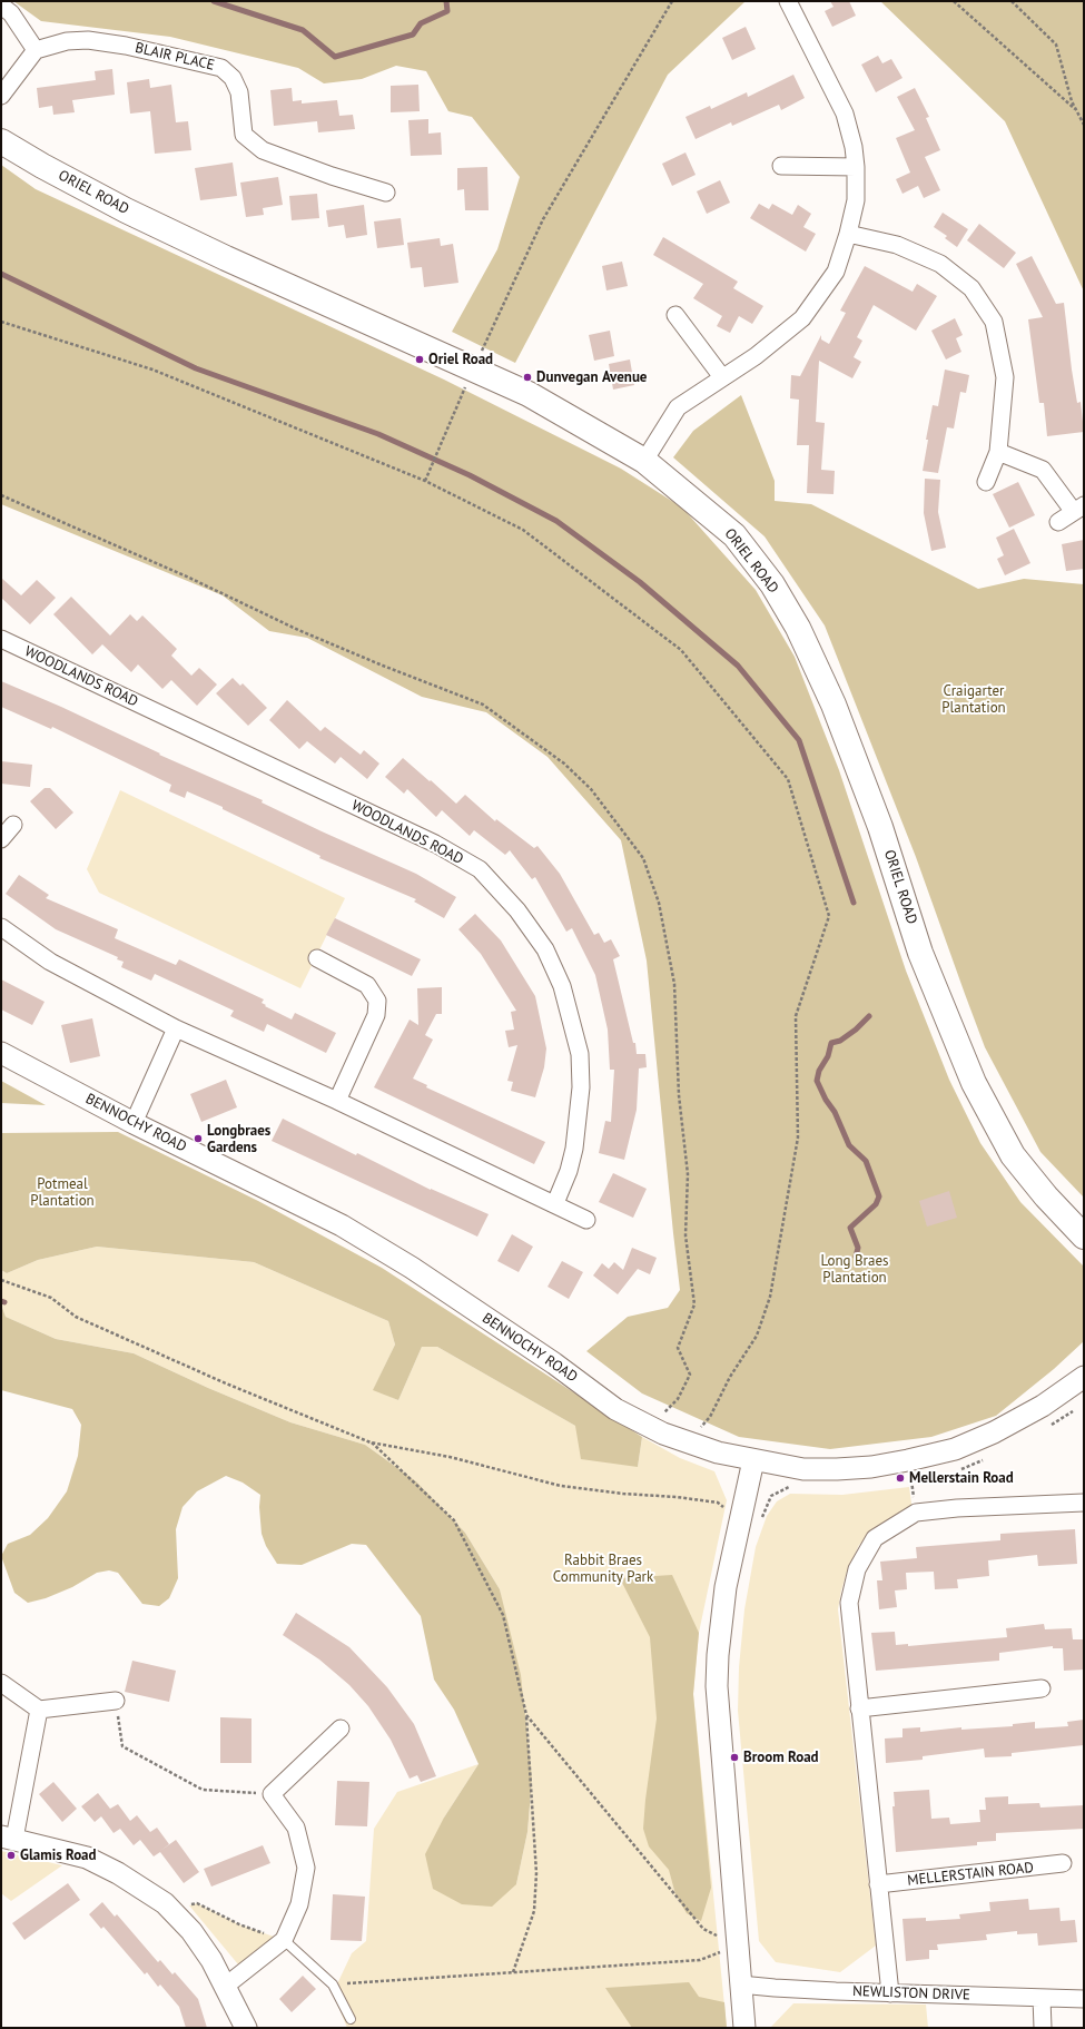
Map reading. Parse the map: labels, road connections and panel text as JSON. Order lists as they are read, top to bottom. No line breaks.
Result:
{"streets":{"main road":["ORIEL ROAD"],"street":["BLAIR PLACE","WOODLANDS ROAD","BENNOCHY ROAD","MELLERSTAIN ROAD","NEWLISTON DRIVE"]},"parks":["Craigarter Plantation","Potmeal Plantation","Long Braes Plantation","Rabbit Braes Community Park"],"places":["Oriel Road","Dunvegan Avenue","Longbraes Gardens","Mellerstain Road","Broom Road","Glamis Road"]}
